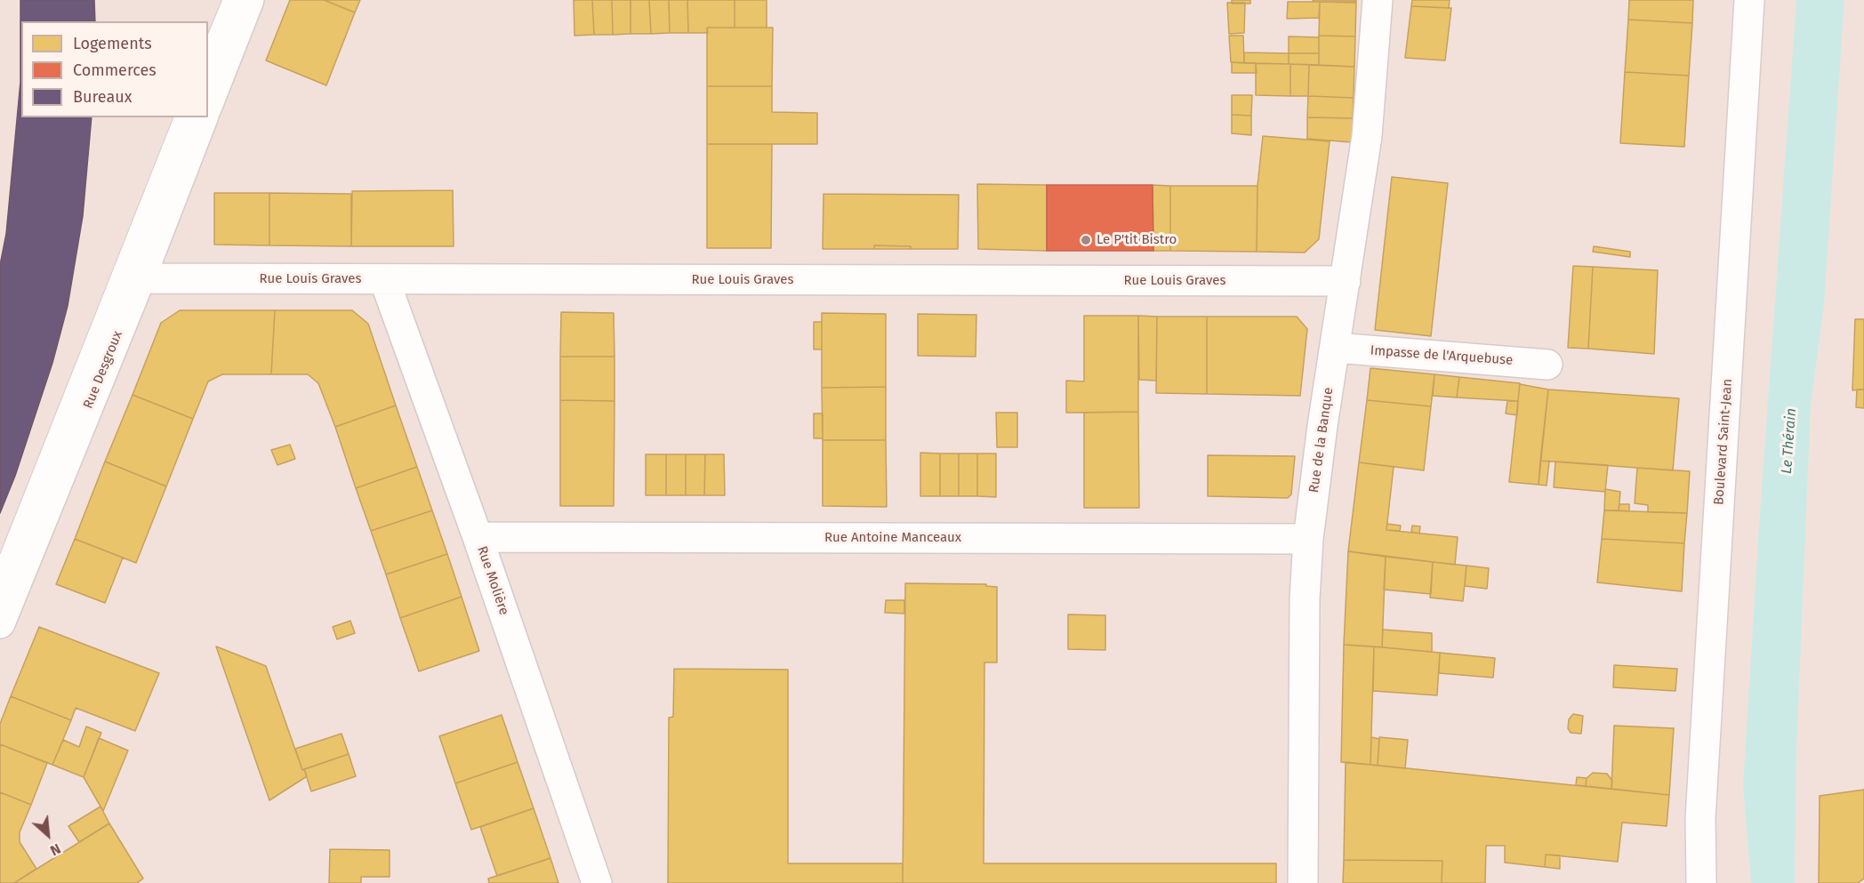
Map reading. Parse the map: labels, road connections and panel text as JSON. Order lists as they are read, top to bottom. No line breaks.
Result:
{"streets":{"street":["Rue Louis Graves","Impasse de l'Arquebuse","Rue Desgroux","Rue de la Banque","Boulevard Saint-Jean","Rue Antoine Manceaux","Rue Molière"]},"crossings":[["Rue Louis Graves","Rue Desgroux"],["Rue Louis Graves","Rue de la Banque"],["Rue Louis Graves","Rue Molière"],["Impasse de l'Arquebuse","Rue de la Banque"],["Rue de la Banque","Rue Antoine Manceaux"],["Rue Antoine Manceaux","Rue Molière"]],"water":["Le Thérain"],"places":["Le P'tit Bistro"],"legend":["Logements","Commerces","Bureaux"],"north":"bottom right"}
